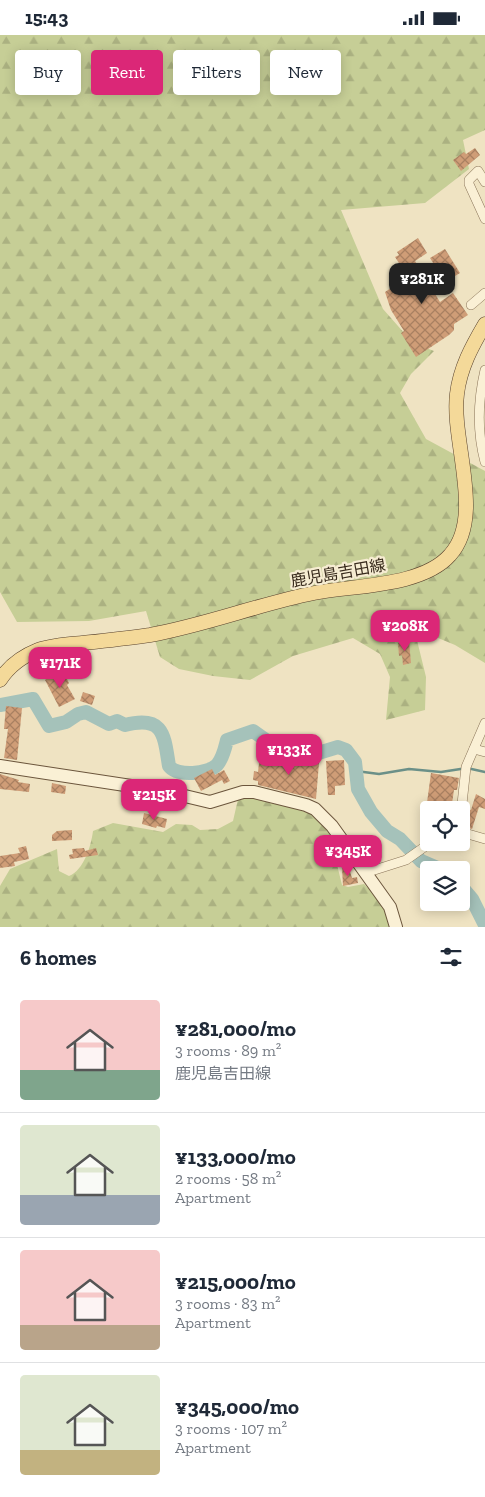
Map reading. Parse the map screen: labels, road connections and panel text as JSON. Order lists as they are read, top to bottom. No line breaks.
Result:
{"streets":{"main road":["鹿児島吉田線"]},"page":{"status":"15:43","chip":["Buy","Rent","Filters","New"],"price":["¥281K","¥208K","¥171K","¥133K","¥215K","¥345K"],"heading":"6 homes","list":[{"name":"¥281,000/mo","note":"3 rooms · 89 m² · 鹿児島吉田線"},{"name":"¥133,000/mo","note":"2 rooms · 58 m² · Apartment"},{"name":"¥215,000/mo","note":"3 rooms · 83 m² · Apartment"},{"name":"¥345,000/mo","note":"3 rooms · 107 m² · Apartment"}]}}
